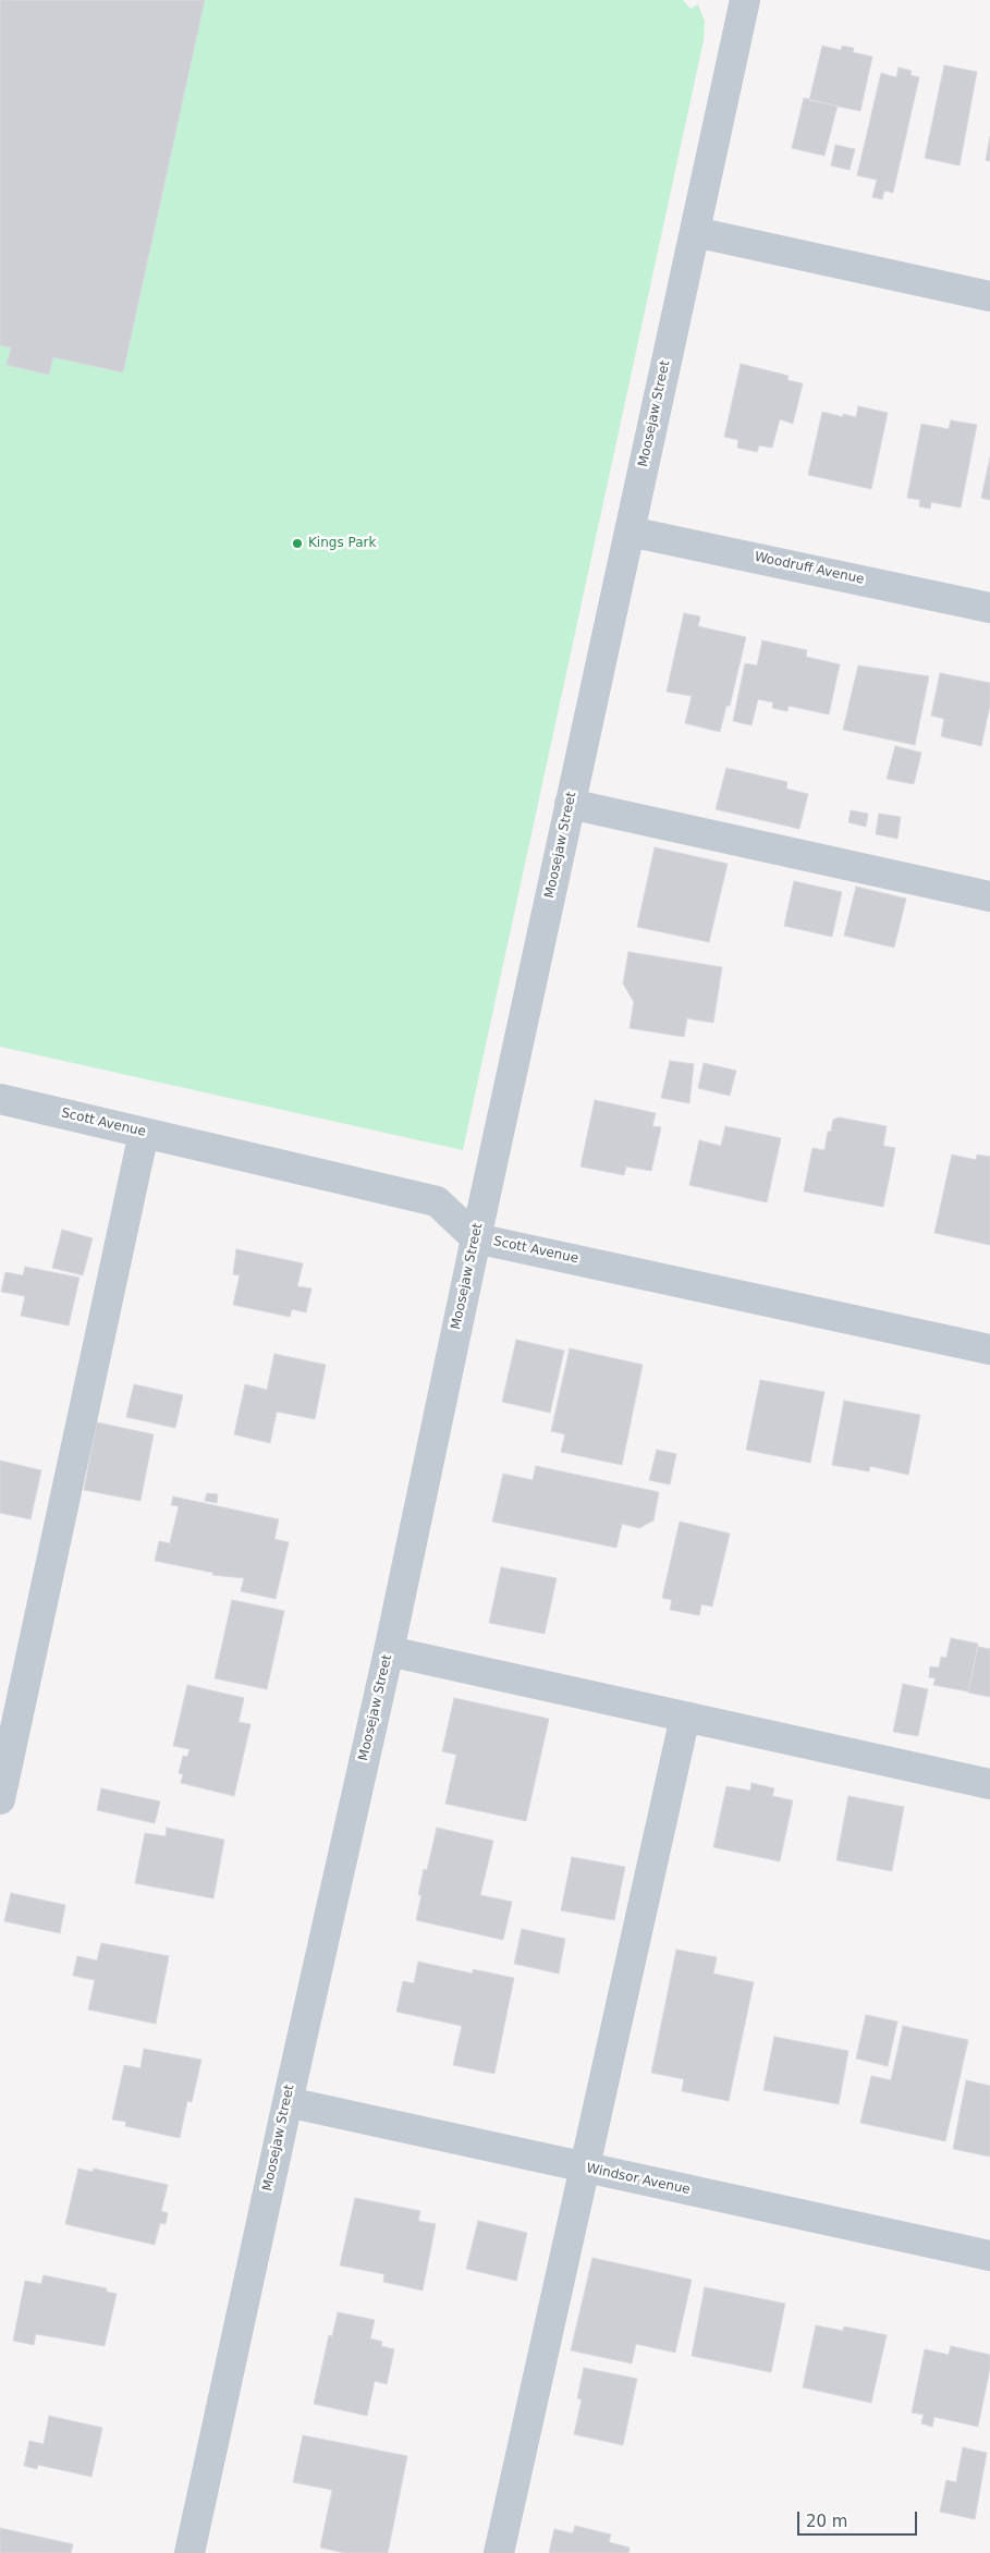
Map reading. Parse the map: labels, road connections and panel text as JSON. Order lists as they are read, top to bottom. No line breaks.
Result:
{"streets":{"street":["Moosejaw Street","Woodruff Avenue","Scott Avenue","Windsor Avenue"]},"crossings":[["Moosejaw Street","Woodruff Avenue"],["Moosejaw Street","Scott Avenue"],["Moosejaw Street","Windsor Avenue"]],"places":["Kings Park"],"scale_bar":"20 m"}
